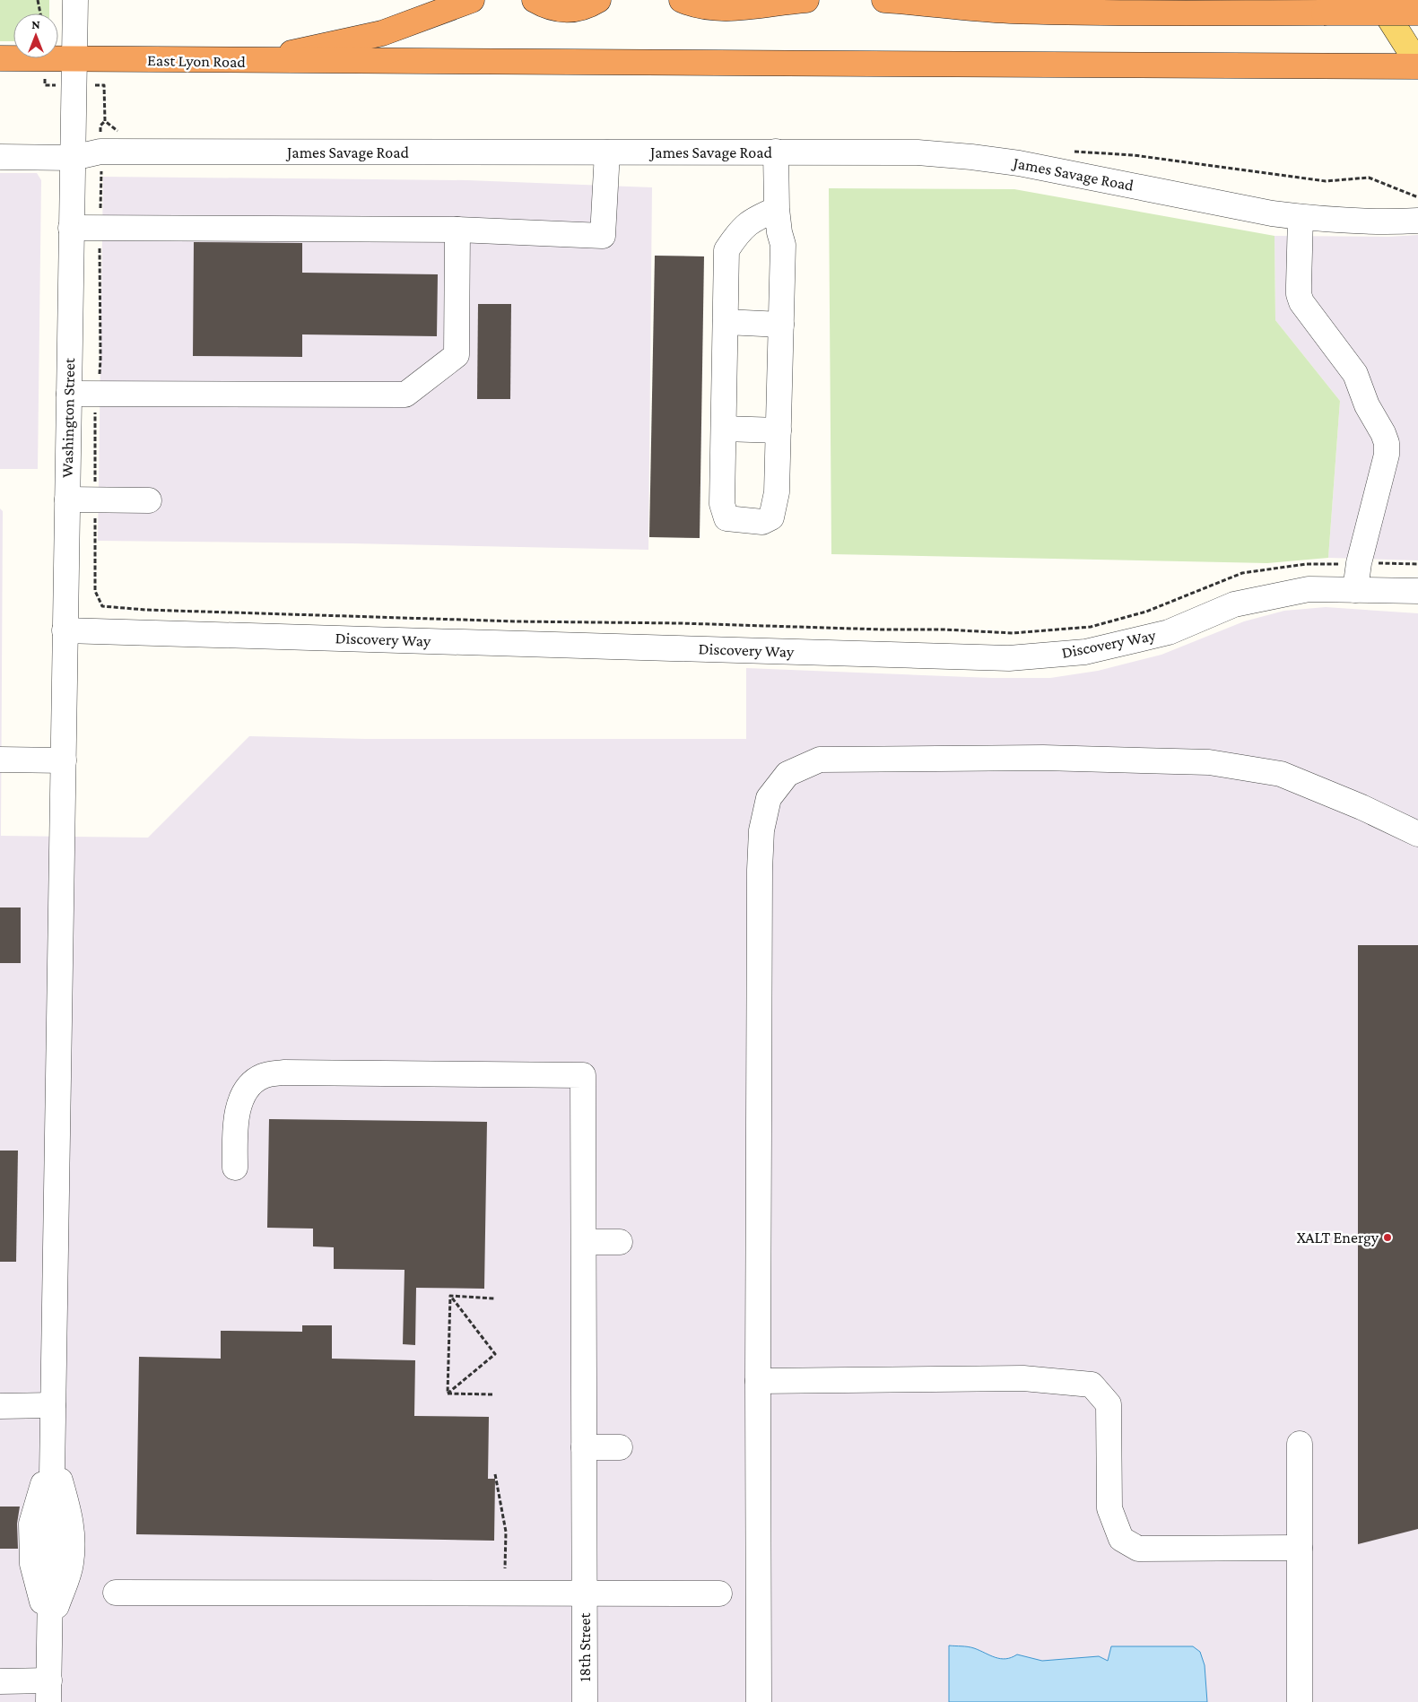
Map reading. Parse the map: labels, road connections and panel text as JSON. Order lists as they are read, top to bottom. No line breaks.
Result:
{"streets":{"highway":["East Lyon Road"],"street":["James Savage Road","Washington Street","Discovery Way","18th Street"]},"crossings":[["East Lyon Road","Washington Street"],["James Savage Road","Washington Street"],["Washington Street","Discovery Way"]],"places":["XALT Energy"],"north":"top"}
